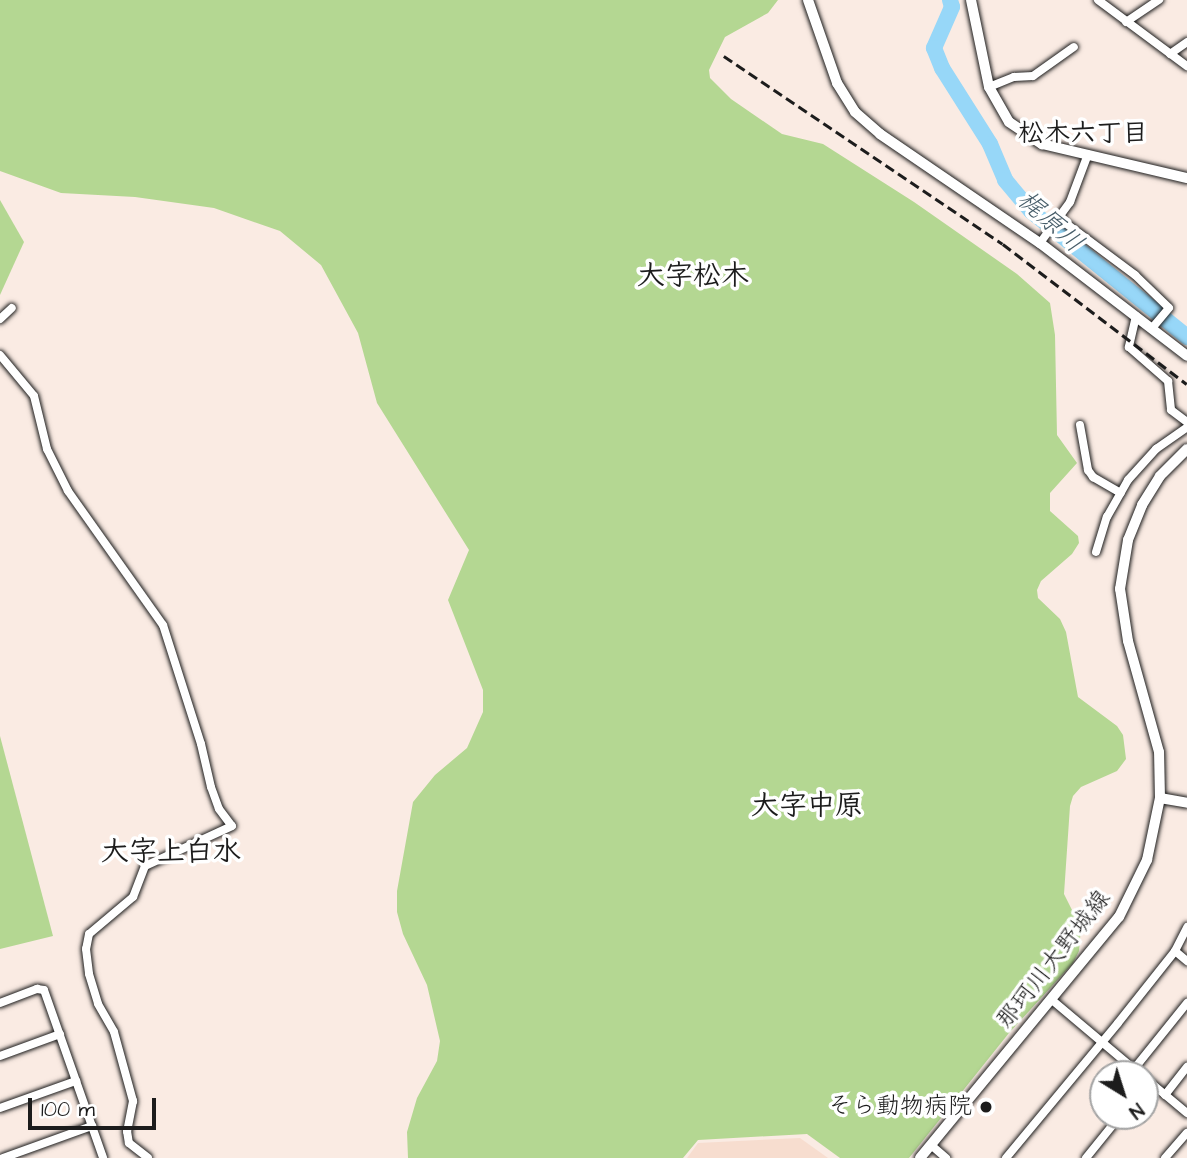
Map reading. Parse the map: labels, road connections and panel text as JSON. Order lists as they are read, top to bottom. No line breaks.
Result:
{"streets":{"main road":["那珂川大野城線"]},"districts":["松木六丁目","大字松木","大字中原","大字上白水"],"water":["梶原川"],"places":["そら動物病院"],"scale_bar":"100 m","north":"bottom right"}
